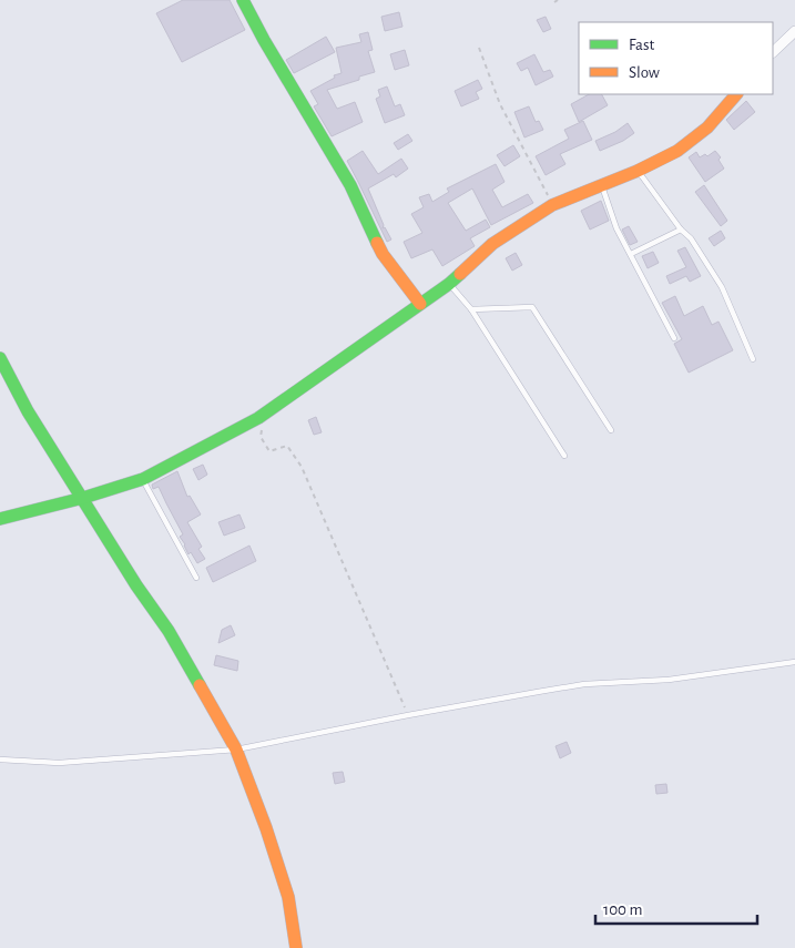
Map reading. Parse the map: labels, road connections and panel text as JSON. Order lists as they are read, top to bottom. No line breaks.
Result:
{"legend":["Fast","Slow"],"scale_bar":"100 m"}
